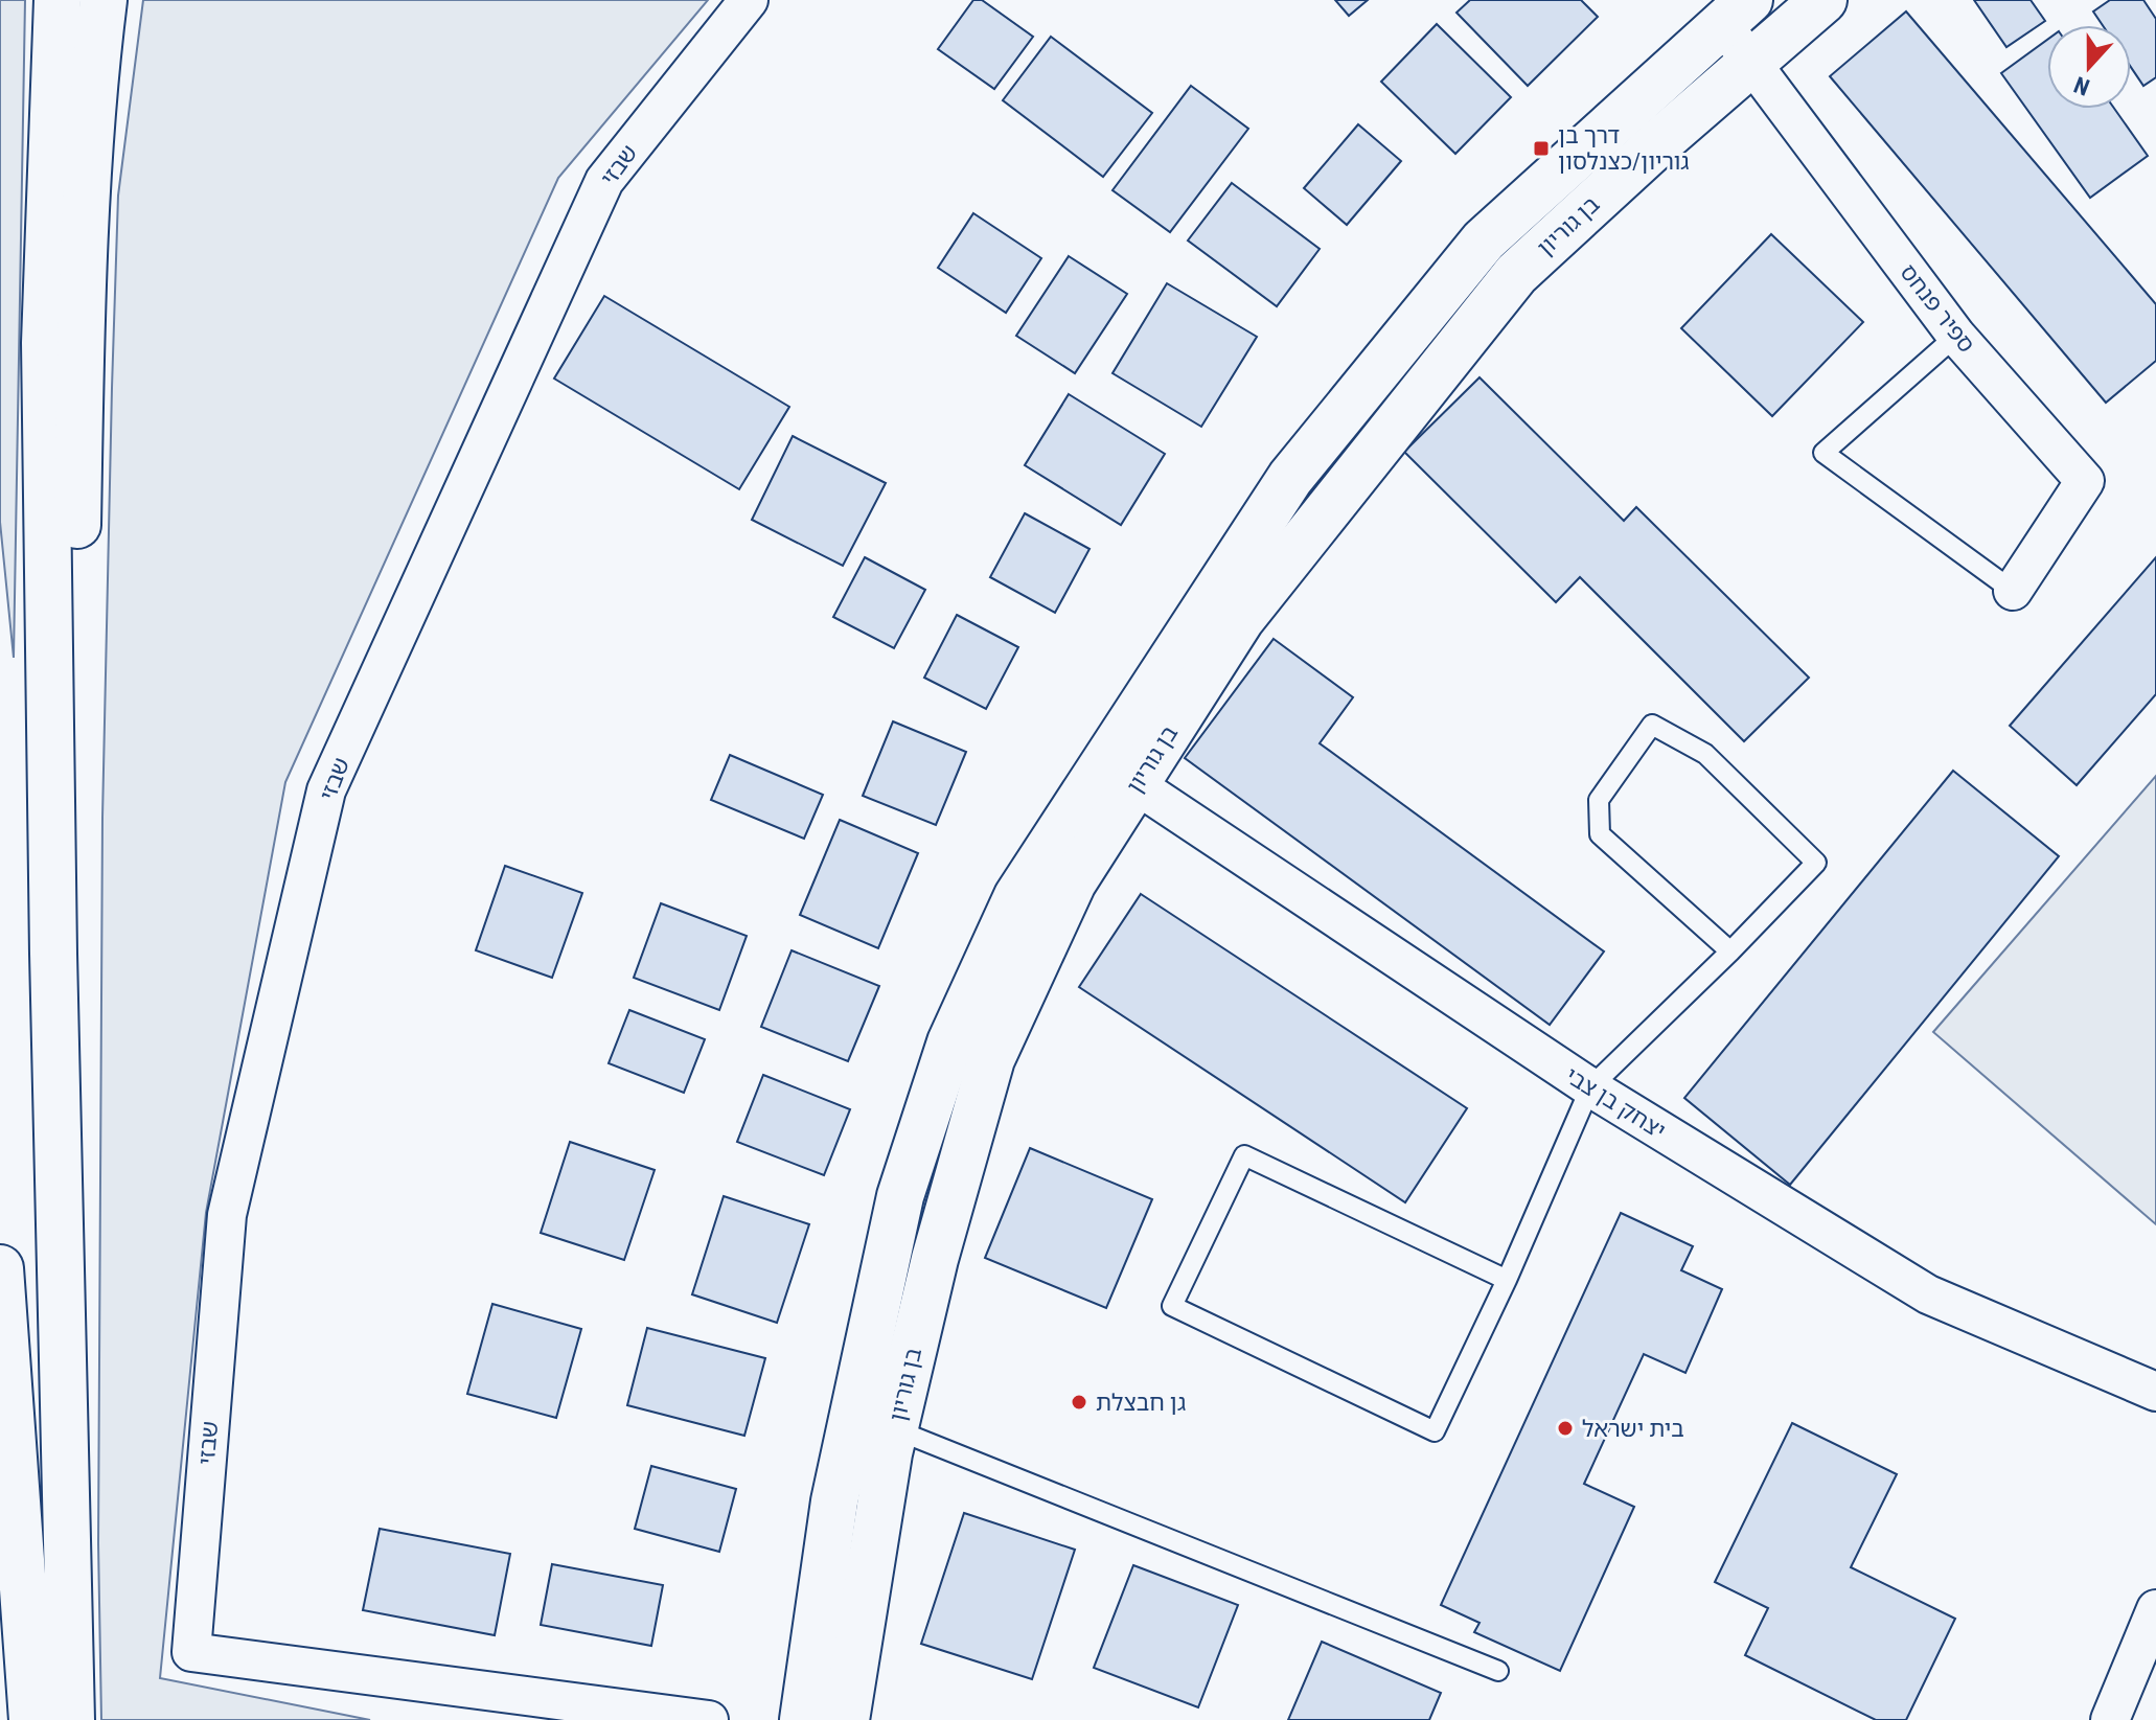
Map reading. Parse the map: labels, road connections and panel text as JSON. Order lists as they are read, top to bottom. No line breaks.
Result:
{"streets":{"main road":["בן גוריון"],"street":["שבזי","ספיר פנחס","יצחק בן צבי"]},"crossings":[["בן גוריון","ספיר פנחס"],["בן גוריון","יצחק בן צבי"]],"places":{"transit":["דרך בן גוריון/כצנלסון"],"other":["גן חבצלת","בית ישראל"]},"north":"bottom"}
